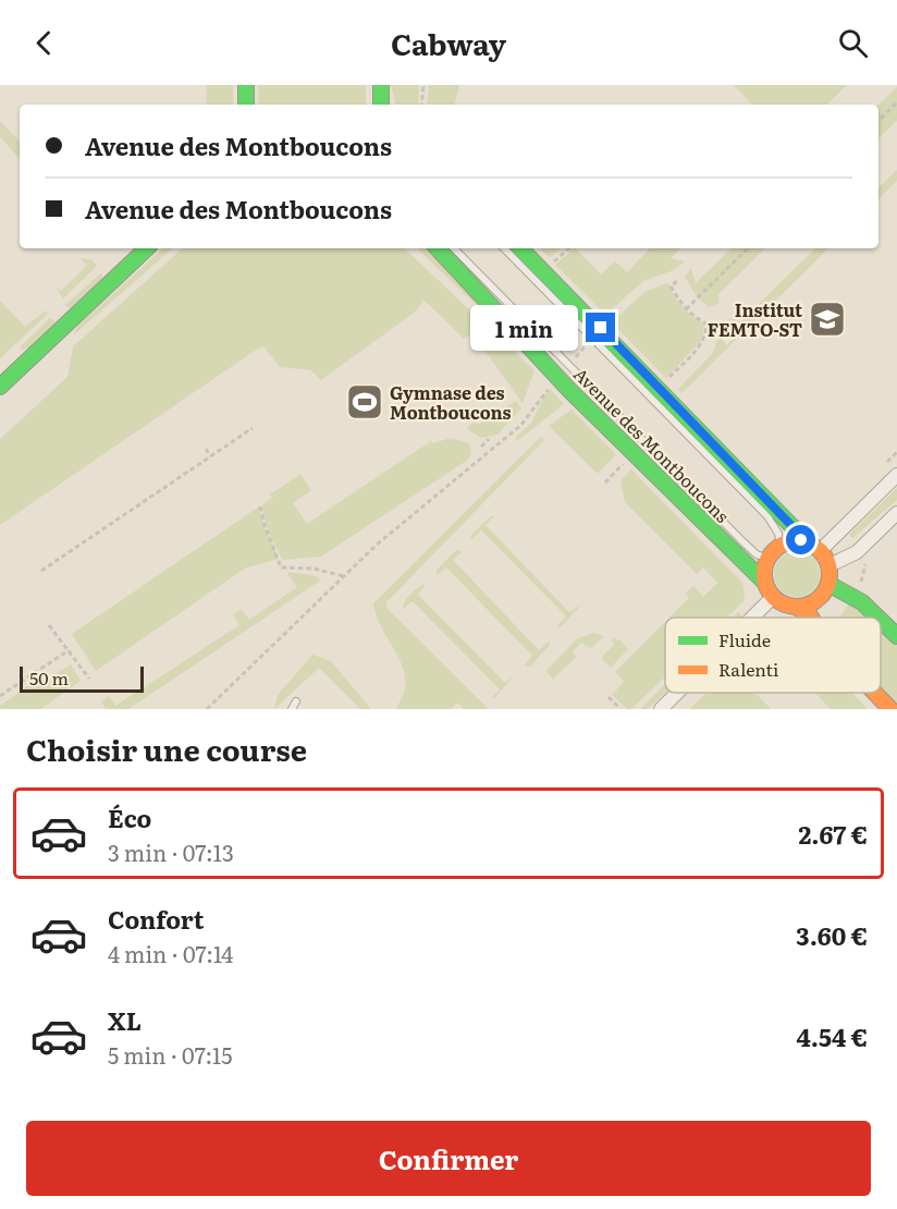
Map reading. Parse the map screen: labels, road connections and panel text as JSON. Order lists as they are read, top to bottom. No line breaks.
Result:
{"streets":{"street":["Avenue des Montboucons"]},"places":{"school or university":["Institut FEMTO-ST"],"sports":["Gymnase des Montboucons"]},"legend":["Fluide","Ralenti"],"scale_bar":"50 m","page":{"header":"Cabway","banner":["Avenue des Montboucons","Avenue des Montboucons"],"bubble":"1 min","scale":"50 m","heading":"Choisir une course","list":[{"name":"Éco","note":"3 min · 07:13","value":"2.67 €"},{"name":"Confort","note":"4 min · 07:14","value":"3.60 €"},{"name":"XL","note":"5 min · 07:15","value":"4.54 €"}],"buttons":"Confirmer"}}
